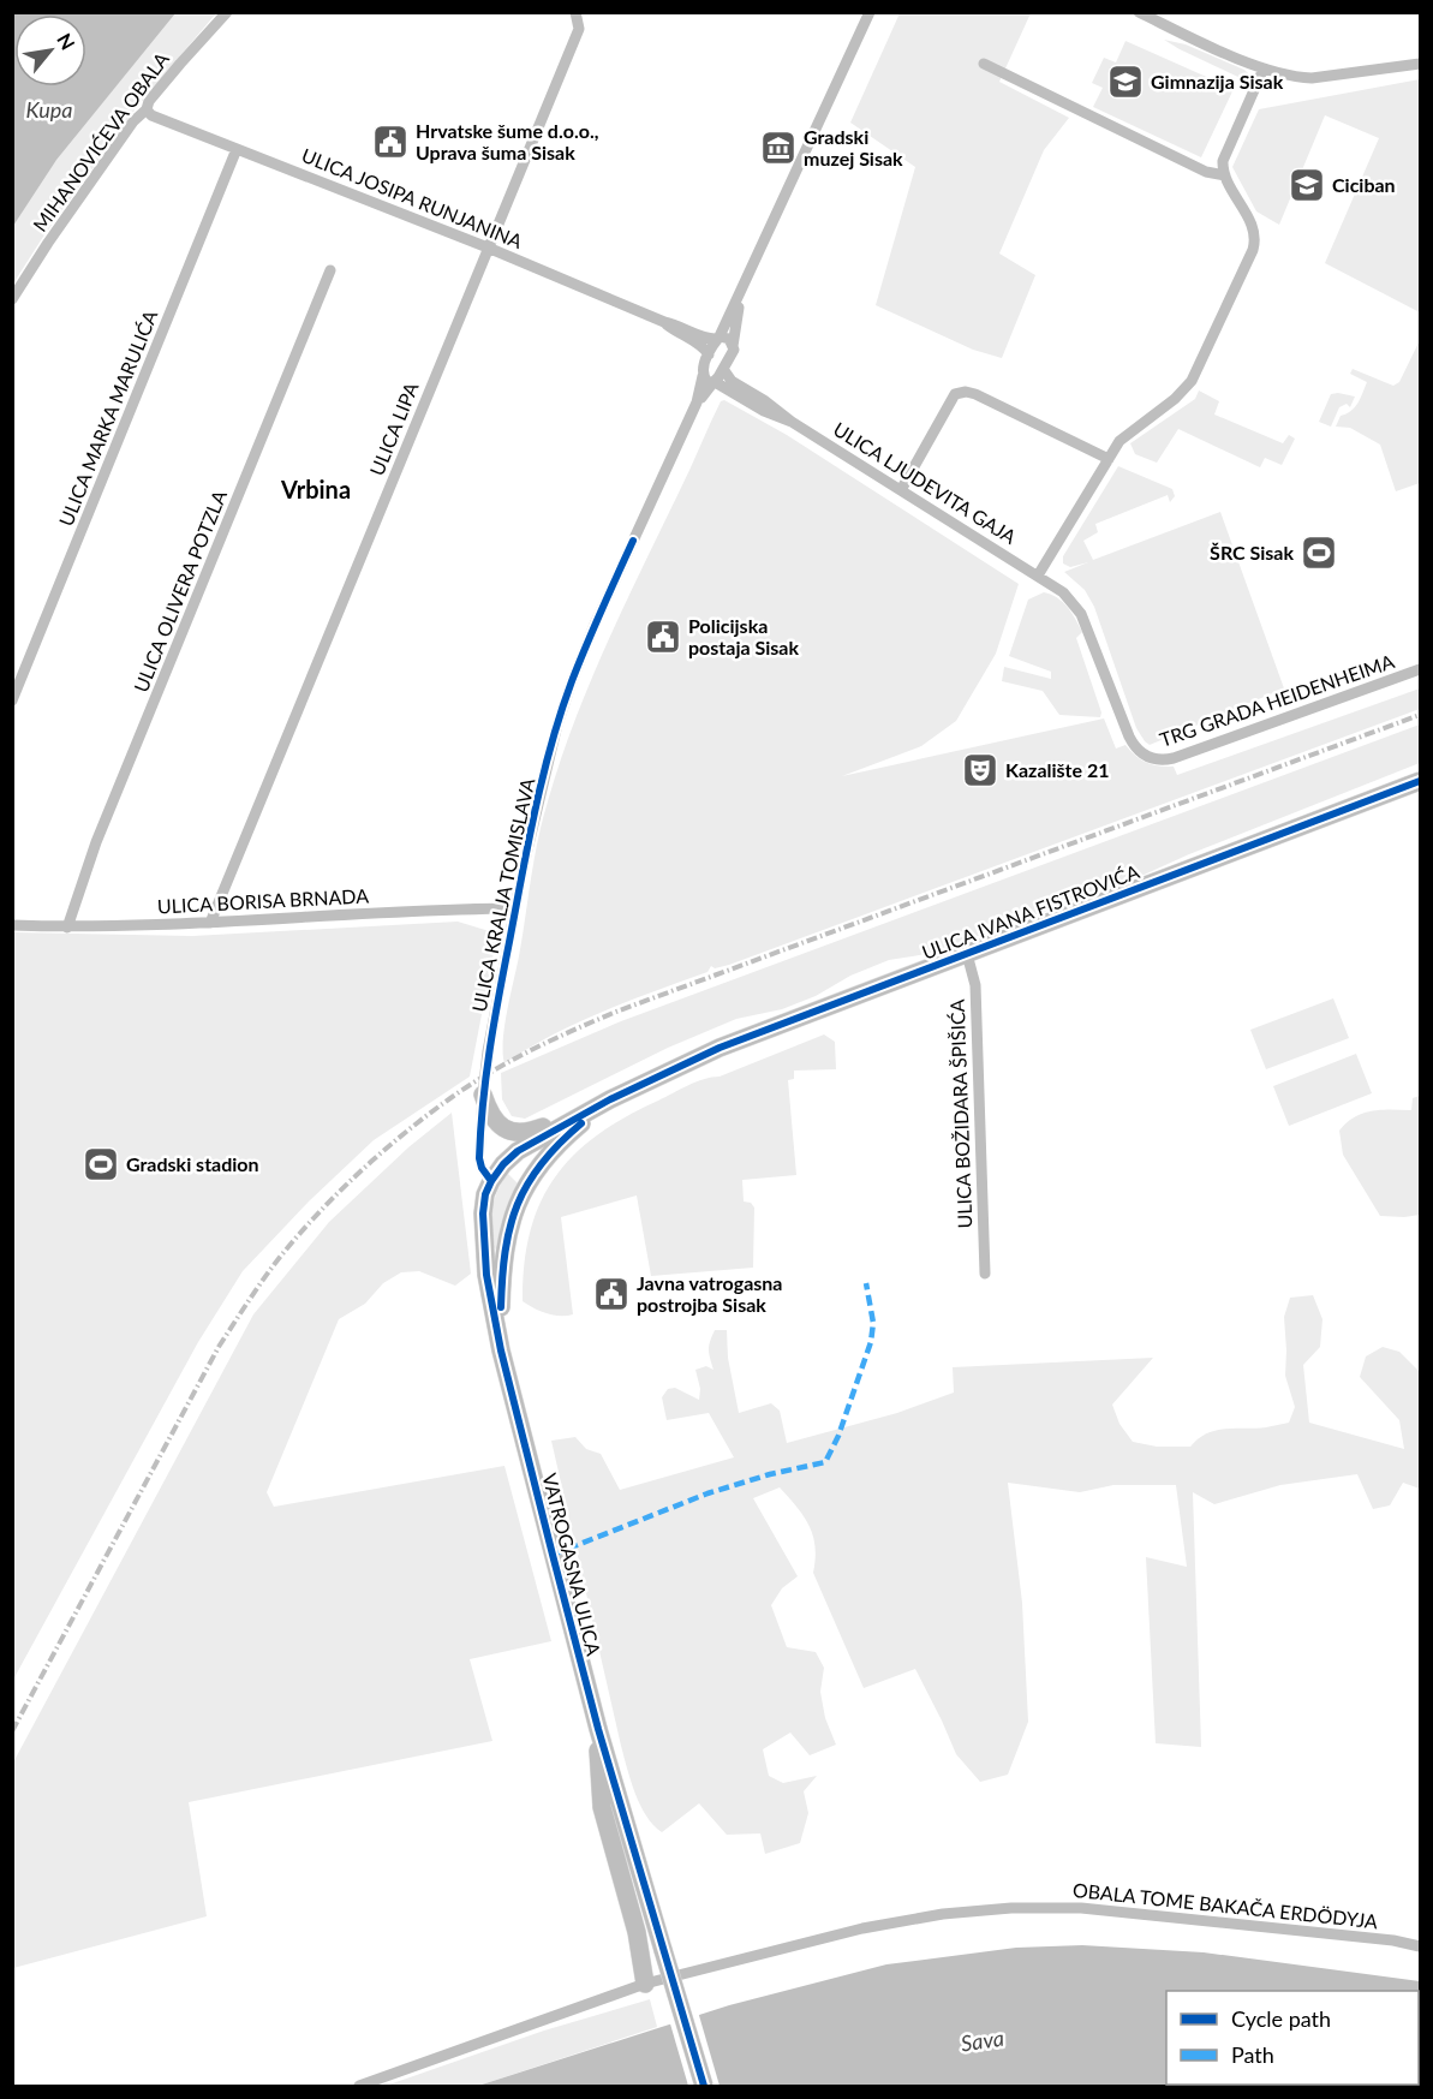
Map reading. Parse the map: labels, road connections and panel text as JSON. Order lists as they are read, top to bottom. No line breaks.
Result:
{"streets":{"main road":["ULICA IVANA FISTROVIĆA","VATROGASNA ULICA"],"street":["MIHANOVIĆEVA OBALA","ULICA JOSIPA RUNJANINA","ULICA MARKA MARULIĆA","ULICA LIPA","ULICA LJUDEVITA GAJA","ULICA OLIVERA POTZLA","TRG GRADA HEIDENHEIMA","ULICA KRALJA TOMISLAVA","ULICA BORISA BRNADA","ULICA BOŽIDARA ŠPIŠIĆA","OBALA TOME BAKAČA ERDÖDYJA"]},"crossings":[["MIHANOVIĆEVA OBALA","ULICA JOSIPA RUNJANINA"],["ULICA JOSIPA RUNJANINA","ULICA MARKA MARULIĆA"],["ULICA JOSIPA RUNJANINA","ULICA LIPA"],["ULICA JOSIPA RUNJANINA","ULICA KRALJA TOMISLAVA"],["ULICA LIPA","ULICA BORISA BRNADA"],["ULICA LJUDEVITA GAJA","TRG GRADA HEIDENHEIMA"],["ULICA LJUDEVITA GAJA","ULICA KRALJA TOMISLAVA"],["ULICA OLIVERA POTZLA","ULICA BORISA BRNADA"],["ULICA KRALJA TOMISLAVA","ULICA BORISA BRNADA"],["ULICA KRALJA TOMISLAVA","VATROGASNA ULICA"],["ULICA IVANA FISTROVIĆA","ULICA BOŽIDARA ŠPIŠIĆA"]],"districts":["Vrbina"],"water":["Kupa","Sava"],"places":{"school or university":["Gimnazija Sisak","Ciciban"],"public building":["Hrvatske šume d.o.o., Uprava šuma Sisak","Policijska postaja Sisak","Javna vatrogasna postrojba Sisak"],"museum":["Gradski muzej Sisak"],"sports":["ŠRC Sisak","Gradski stadion"],"theatre":["Kazalište 21"]},"legend":["Cycle path","Path"],"north":"top right"}
